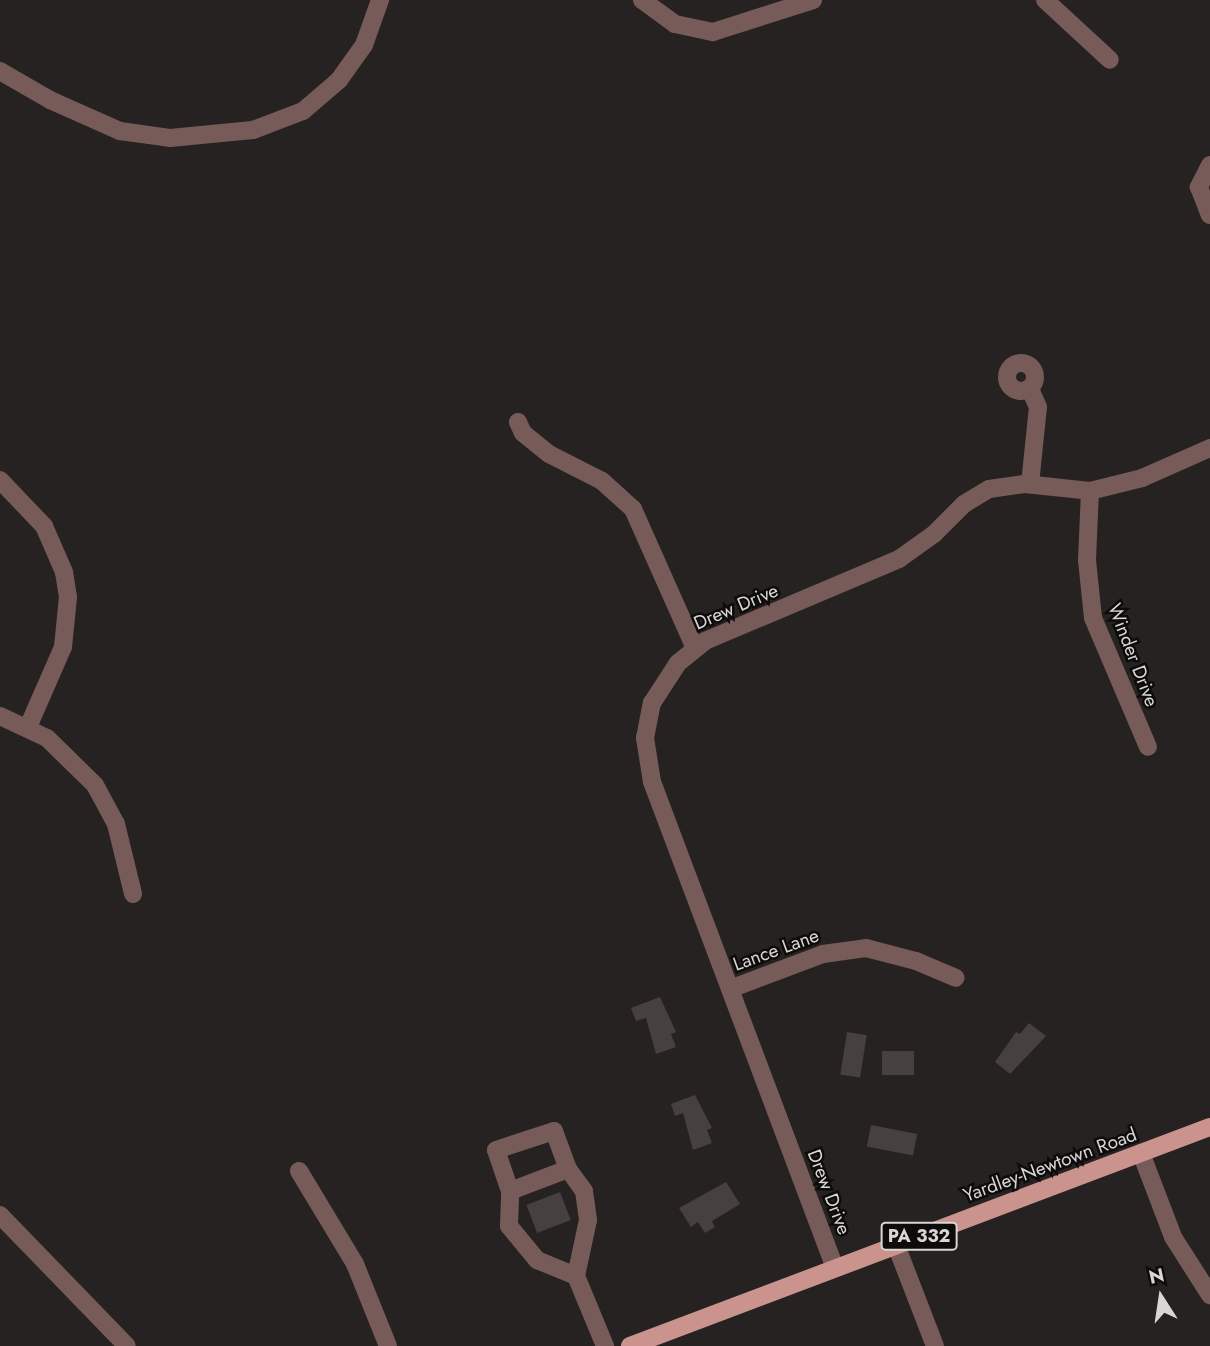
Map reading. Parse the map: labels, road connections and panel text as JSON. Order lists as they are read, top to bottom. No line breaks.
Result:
{"streets":{"main road":["Yardley-Newtown Road","PA 332"],"street":["Drew Drive","Winder Drive","Lance Lane"]},"crossings":[["Drew Drive","Winder Drive"],["Drew Drive","Lance Lane"],["Drew Drive","Yardley-Newtown Road"]],"north":"top"}
